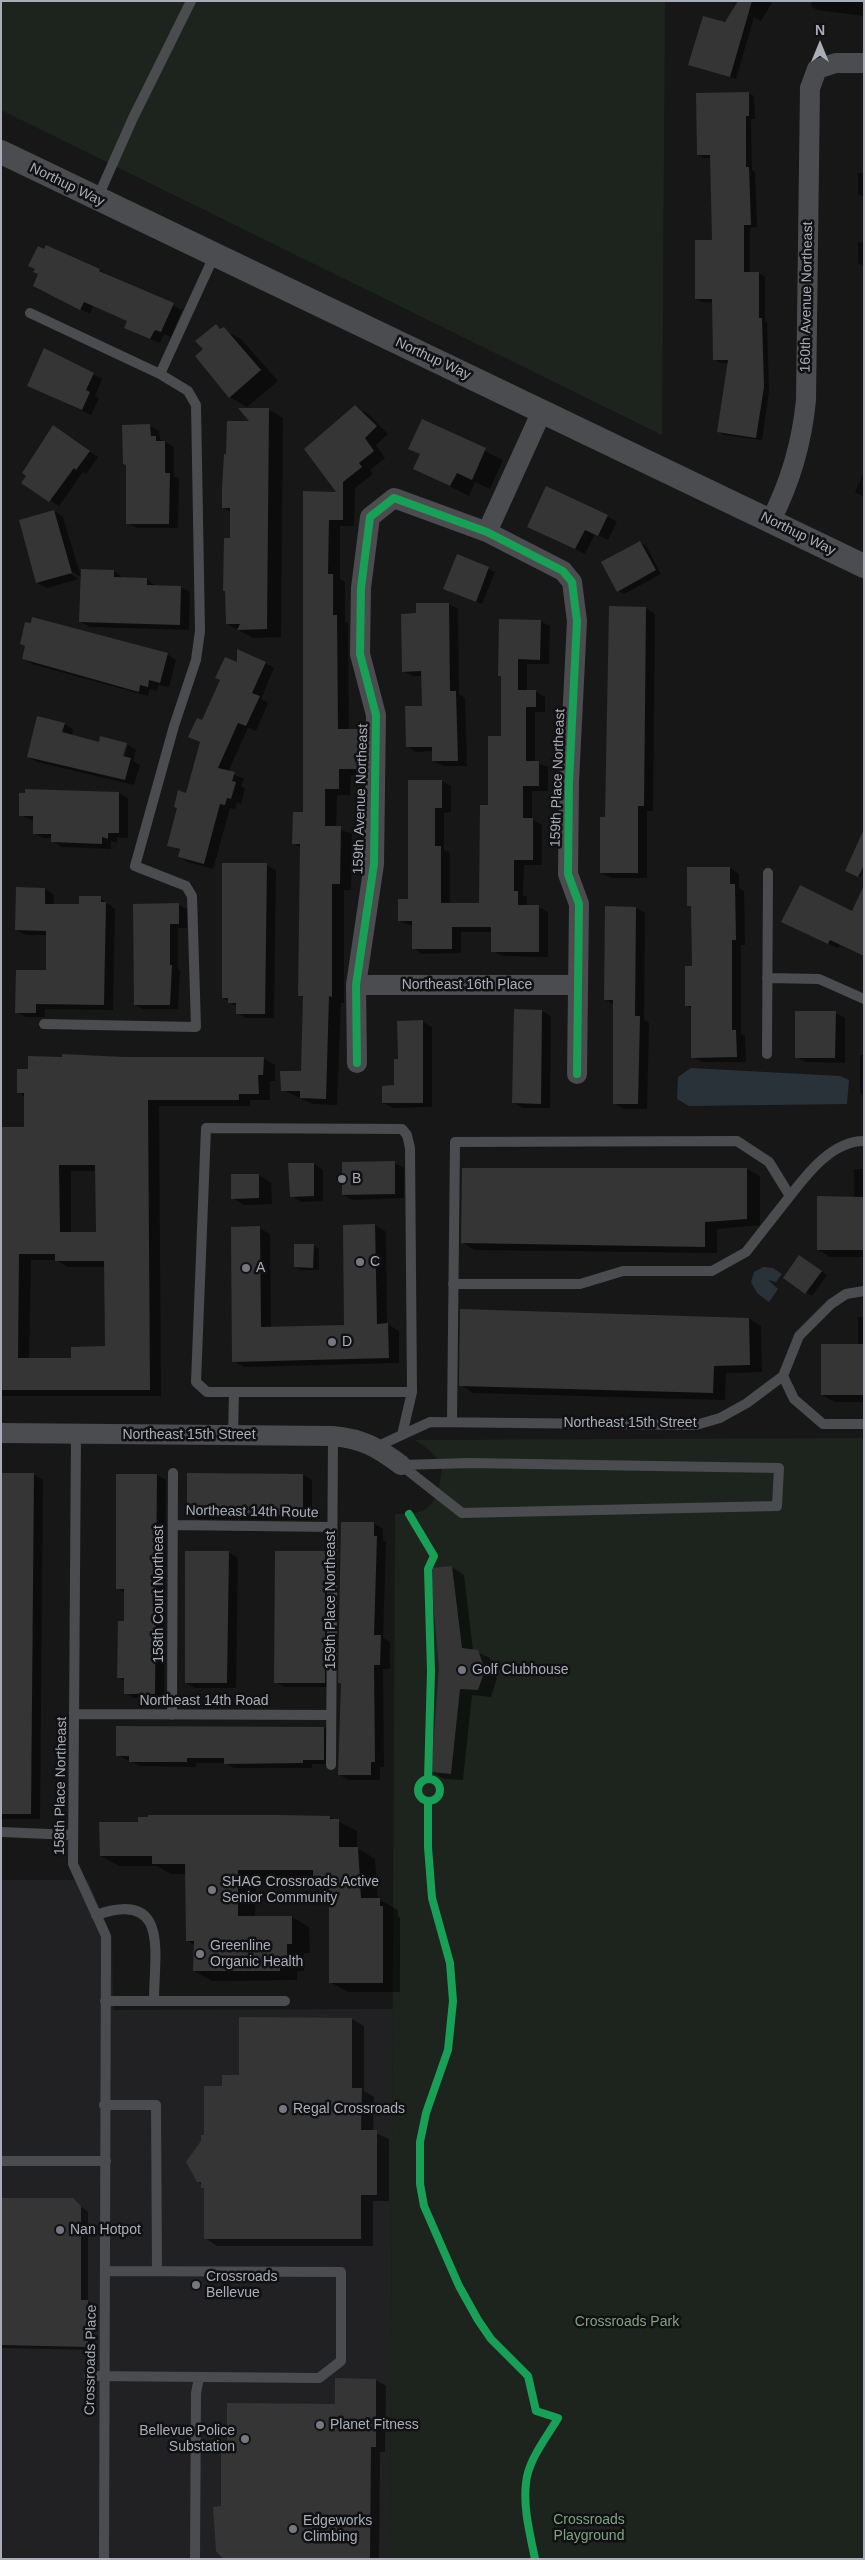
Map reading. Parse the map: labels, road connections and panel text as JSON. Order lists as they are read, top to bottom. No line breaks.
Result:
{"streets":{"street":["Northup Way","160th Avenue Northeast","159th Place Northeast","159th Avenue Northeast","Northeast 16th Place","Northeast 15th Street"],"lane":["Northeast 14th Route","158th Court Northeast","Northeast 14th Road","158th Place Northeast","Crossroads Place"]},"crossings":[["Northup Way","160th Avenue Northeast"],["159th Place Northeast","159th Avenue Northeast"],["159th Place Northeast","Northeast 16th Place"],["159th Place Northeast","Northeast 15th Street"],["159th Place Northeast","Northeast 14th Route"],["159th Place Northeast","Northeast 14th Road"],["159th Avenue Northeast","Northeast 16th Place"],["Northeast 15th Street","158th Place Northeast"],["Northeast 14th Route","158th Court Northeast"],["158th Court Northeast","Northeast 14th Road"],["Northeast 14th Road","158th Place Northeast"],["158th Place Northeast","Crossroads Place"]],"parks":["Crossroads Park","Crossroads Playground"],"places":["B","C","A","D","Golf Clubhouse","SHAG Crossroads Active Senior Community","Greenline Organic Health","Regal Crossroads","Nan Hotpot","Crossroads Bellevue","Planet Fitness","Bellevue Police Substation","Edgeworks Climbing"],"north":"top"}
